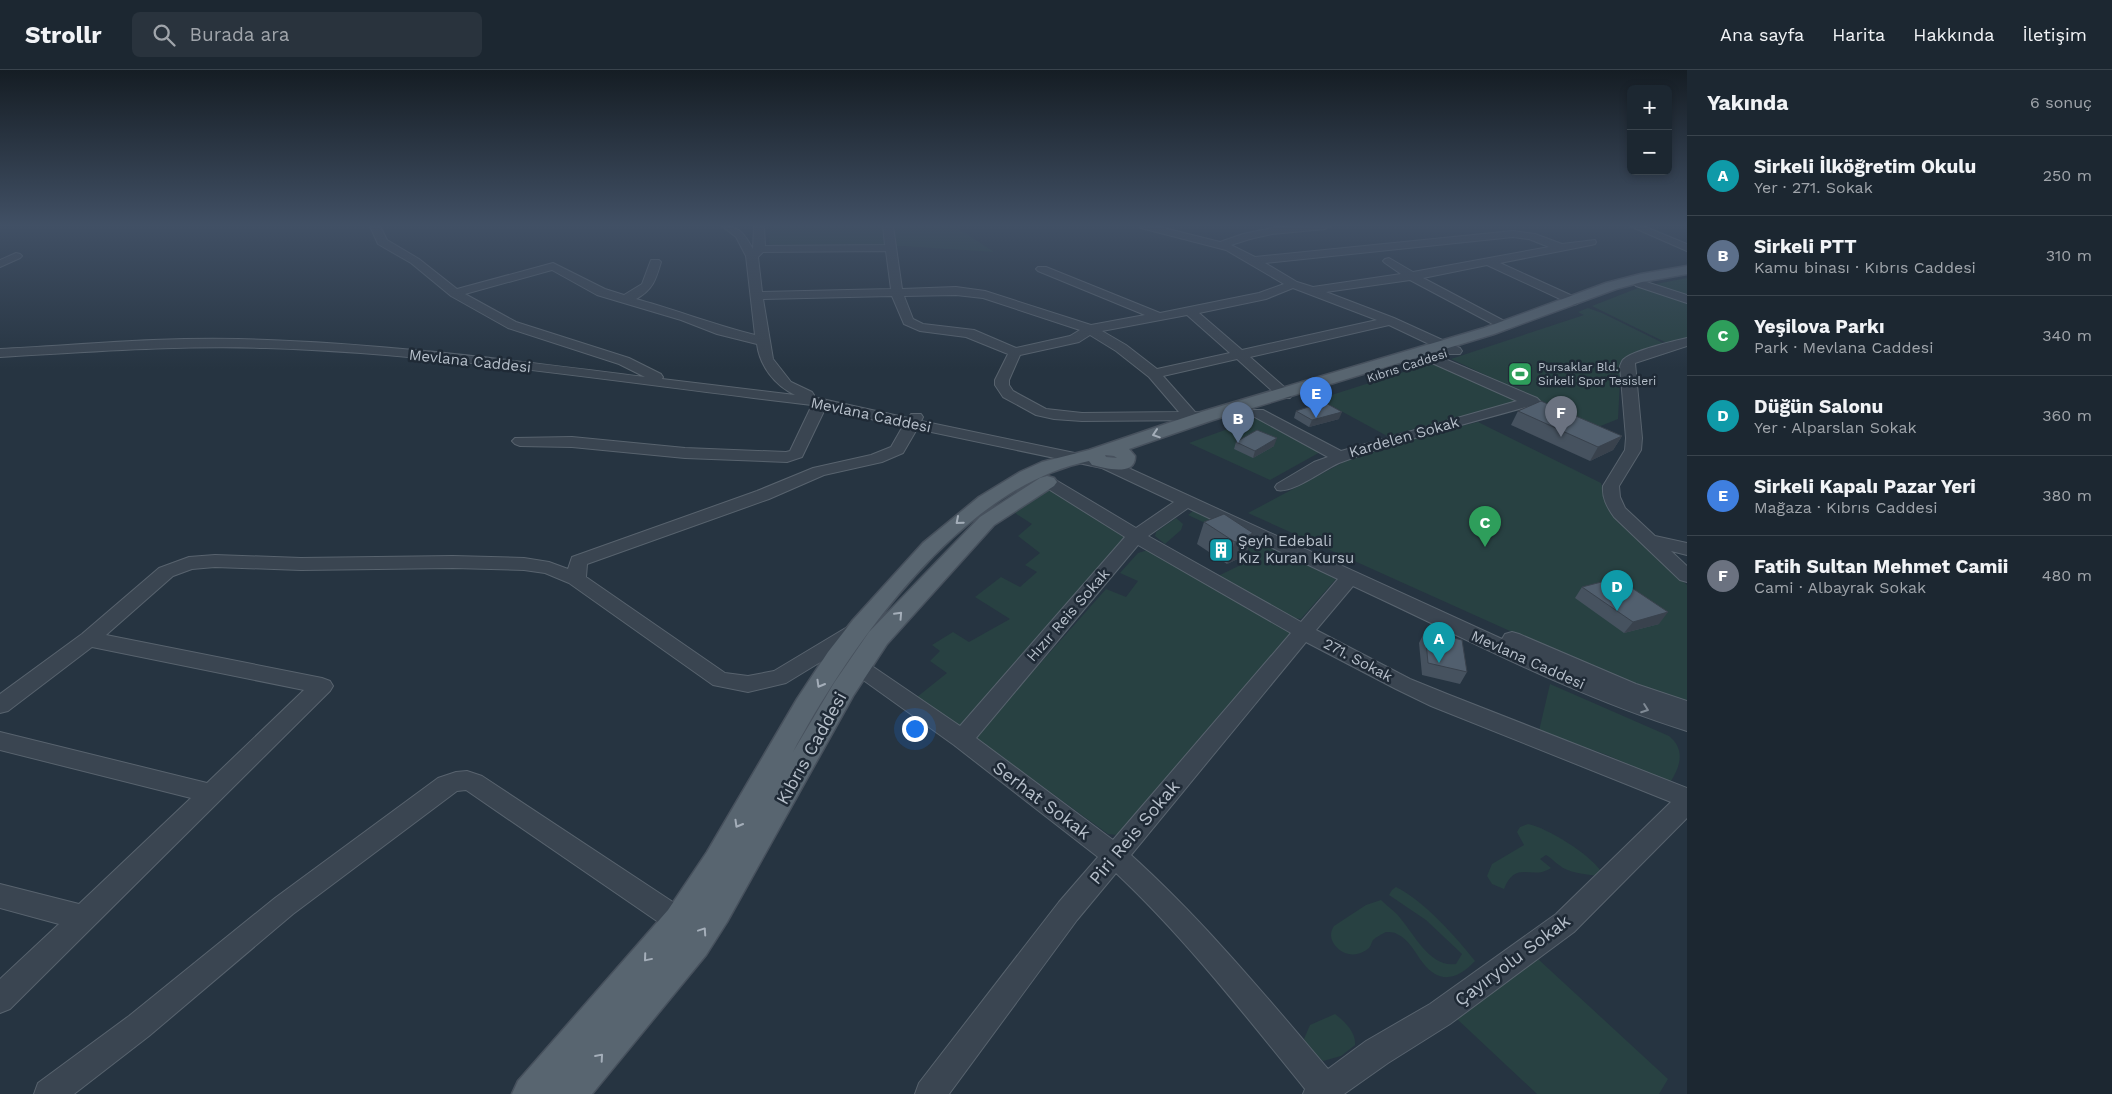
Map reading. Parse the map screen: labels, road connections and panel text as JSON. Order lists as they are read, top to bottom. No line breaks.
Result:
{"streets":{"main road":["Kıbrıs Caddesi"],"street":["Mevlana Caddesi","Kardelen Sokak","Hızır Reis Sokak","271. Sokak","Serhat Sokak","Piri Reis Sokak","Çayıryolu Sokak"]},"crossings":[["Mevlana Caddesi","Kıbrıs Caddesi"],["Mevlana Caddesi","Hızır Reis Sokak"],["Mevlana Caddesi","Piri Reis Sokak"],["Kıbrıs Caddesi","271. Sokak"],["Kıbrıs Caddesi","Serhat Sokak"],["Hızır Reis Sokak","271. Sokak"],["Hızır Reis Sokak","Serhat Sokak"],["271. Sokak","Piri Reis Sokak"],["271. Sokak","Çayıryolu Sokak"],["Serhat Sokak","Piri Reis Sokak"],["Serhat Sokak","Çayıryolu Sokak"]],"places":{"sports":["Pursaklar Bld. Sirkeli Spor Tesisleri"],"building":["Şeyh Edebali Kız Kuran Kursu"]},"page":{"header":"Strollr","search":"Burada ara","nav":["Ana sayfa","Harita","Hakkında","İletişim"],"heading":["Yakında","6 sonuç"],"map_buttons":["+","−"],"list":[{"mark":"A","name":"Sirkeli İlköğretim Okulu","note":"Yer · 271. Sokak","value":"250 m"},{"mark":"B","name":"Sirkeli PTT","note":"Kamu binası · Kıbrıs Caddesi","value":"310 m"},{"mark":"C","name":"Yeşilova Parkı","note":"Park · Mevlana Caddesi","value":"340 m"},{"mark":"D","name":"Düğün Salonu","note":"Yer · Alparslan Sokak","value":"360 m"},{"mark":"E","name":"Sirkeli Kapalı Pazar Yeri","note":"Mağaza · Kıbrıs Caddesi","value":"380 m"},{"mark":"F","name":"Fatih Sultan Mehmet Camii","note":"Cami · Albayrak Sokak","value":"480 m"}],"pins":["E","F","B","C","D","A"]}}
